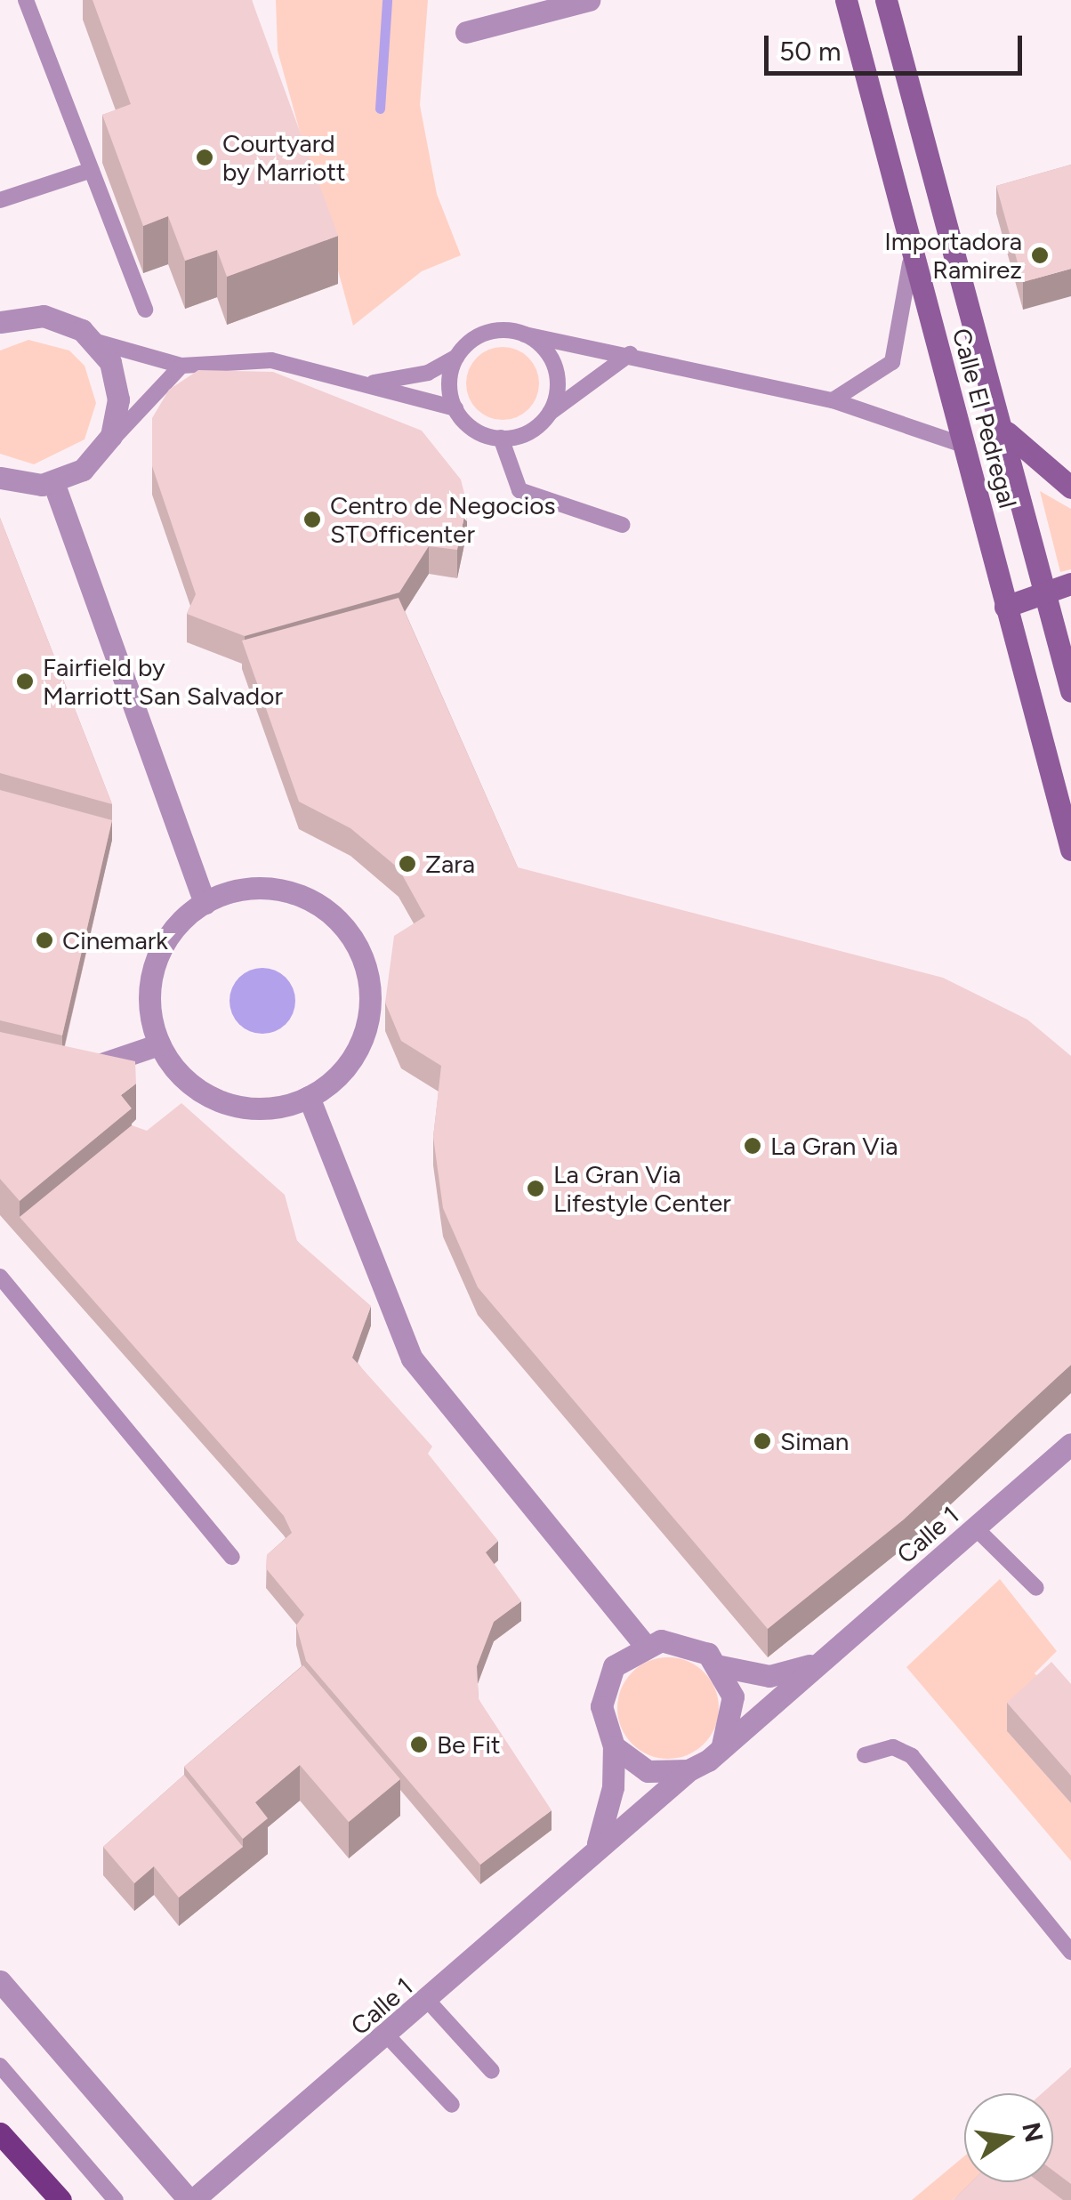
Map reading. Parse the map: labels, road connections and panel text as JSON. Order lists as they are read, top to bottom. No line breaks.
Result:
{"streets":{"main road":["Calle El Pedregal"],"street":["Calle 1"]},"places":["Courtyard by Marriott","Importadora Ramirez","Centro de Negocios STOfficenter","Fairfield by Marriott San Salvador","Zara","Cinemark","La Gran Via","La Gran Via Lifestyle Center","Siman","Be Fit"],"scale_bar":"50 m","north":"right"}
